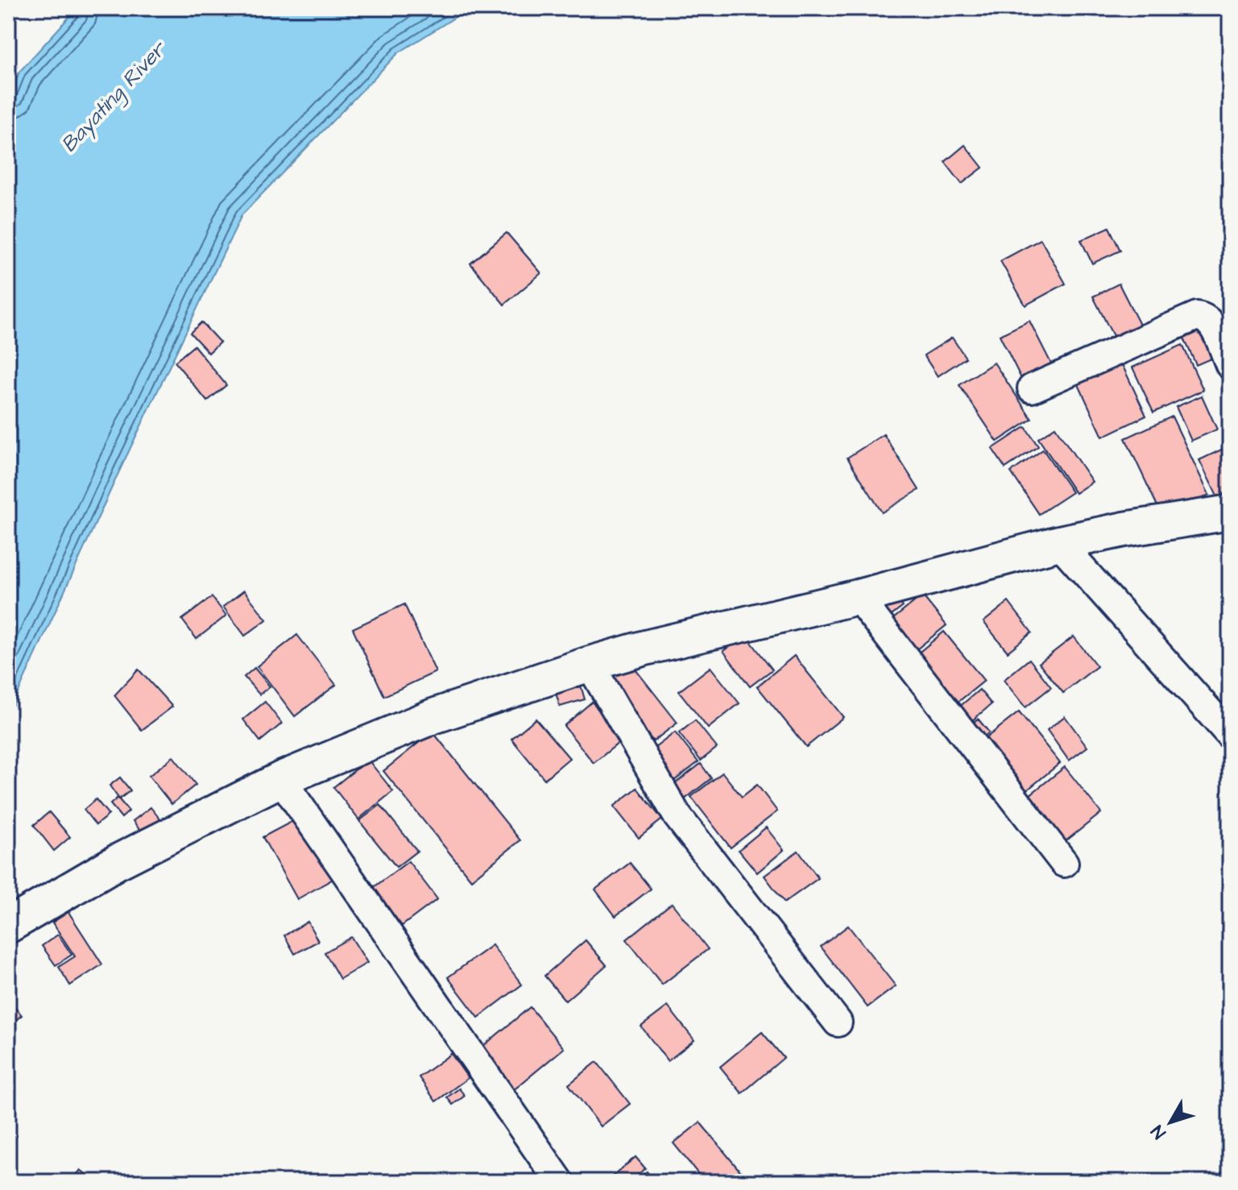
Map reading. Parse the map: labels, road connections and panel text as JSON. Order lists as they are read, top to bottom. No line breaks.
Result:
{"water":["Bayating River"],"north":"bottom left"}
